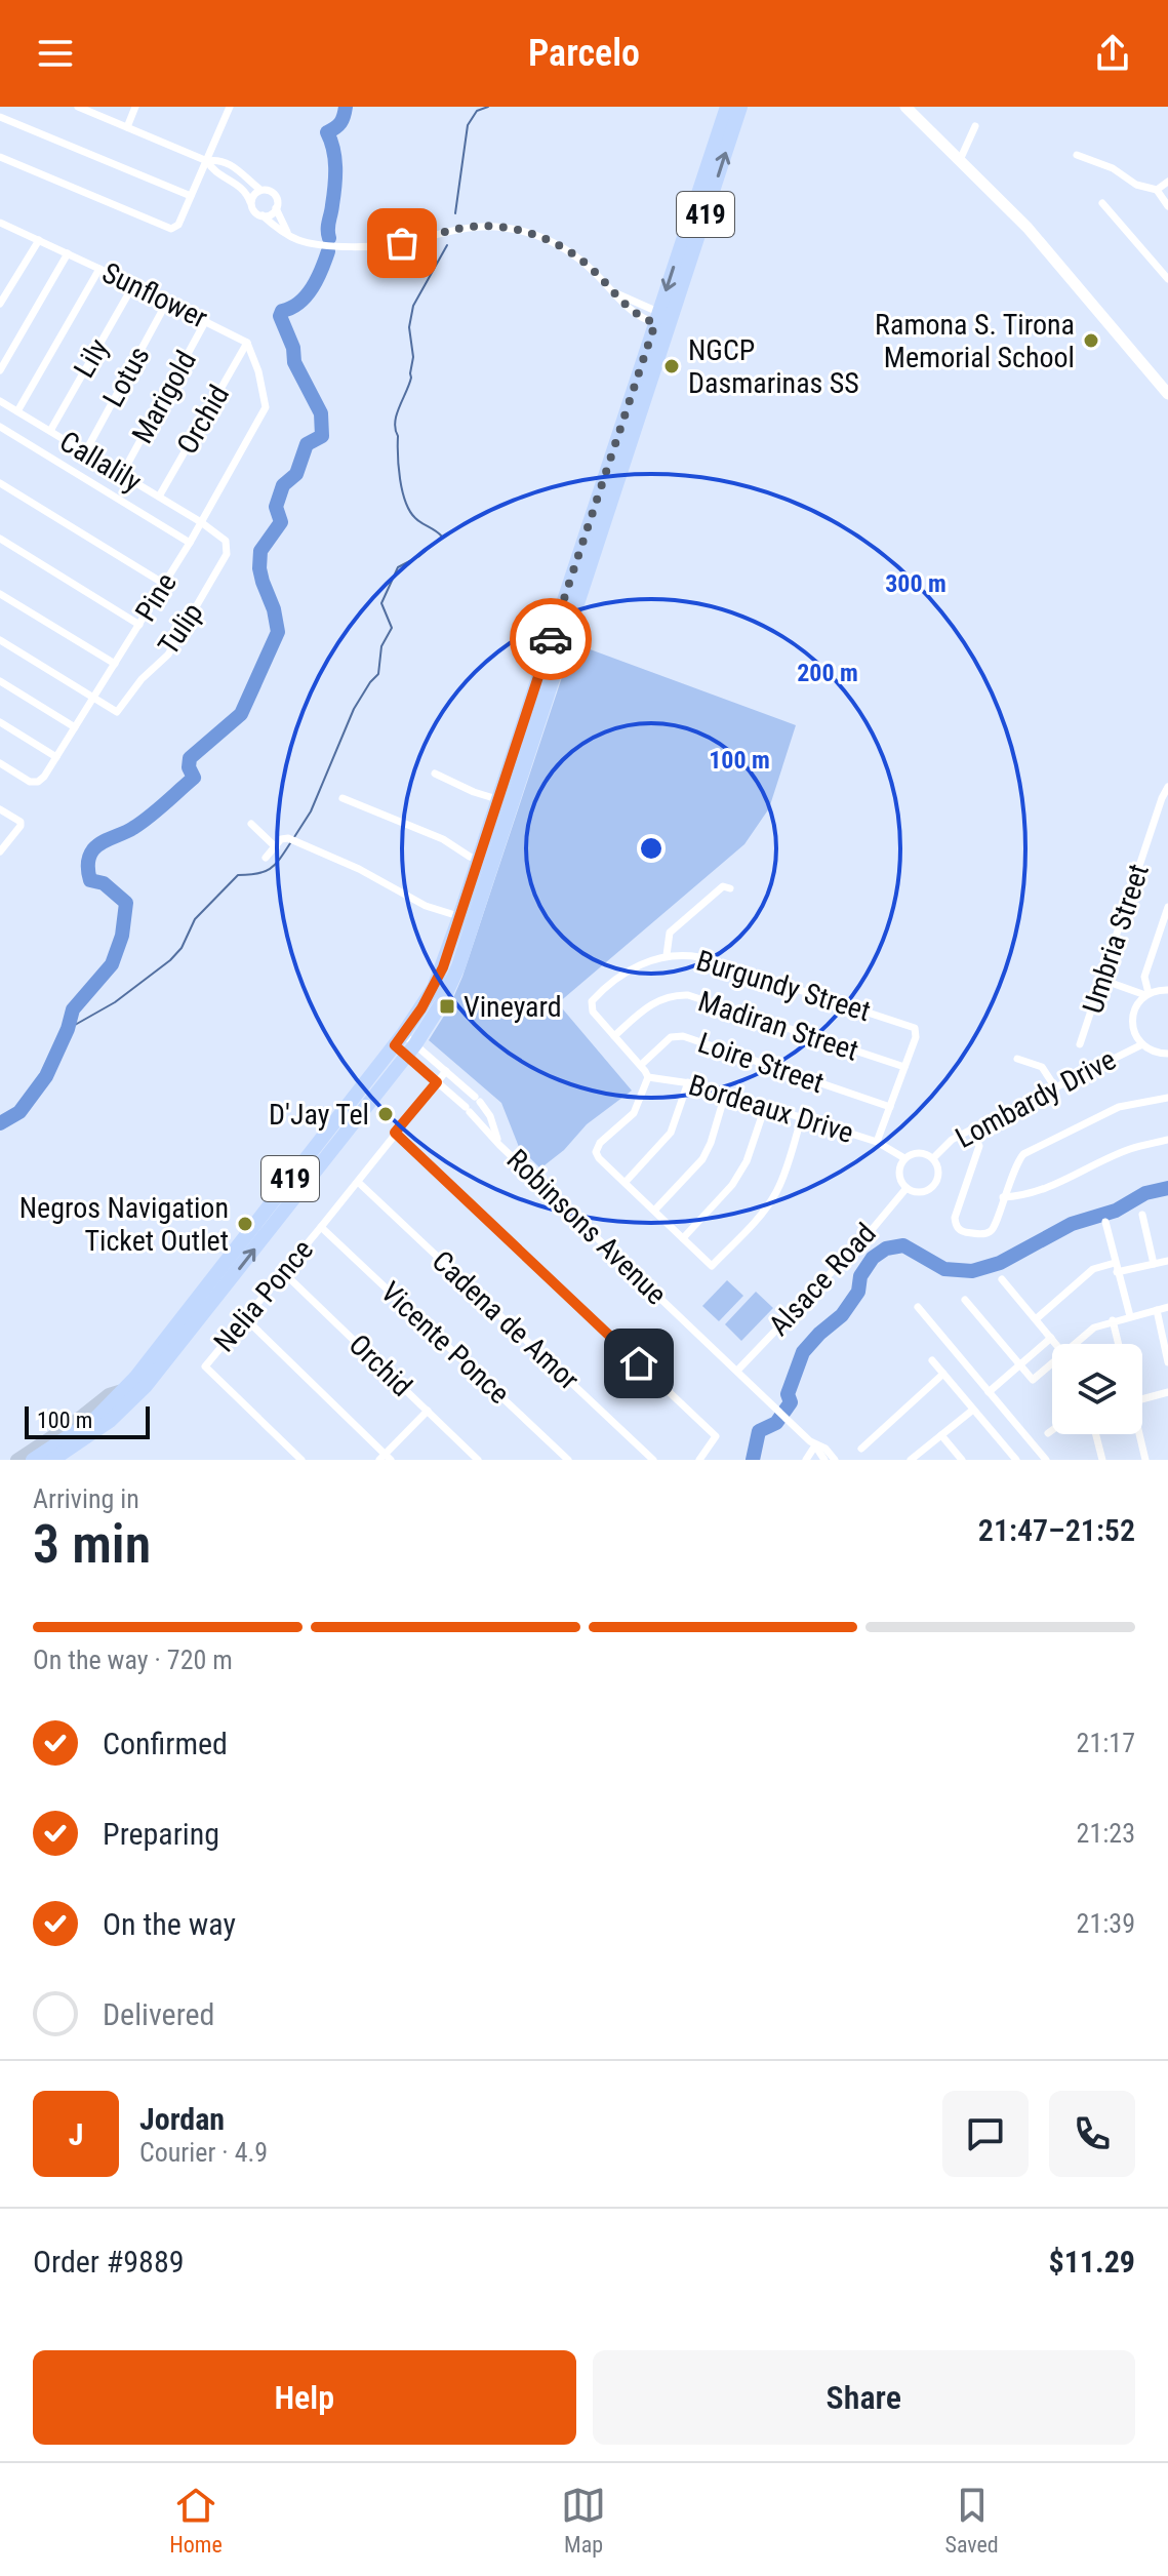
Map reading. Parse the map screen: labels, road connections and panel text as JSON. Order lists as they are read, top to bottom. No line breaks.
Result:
{"streets":{"highway":["419"],"street":["Sunflower","Lily","Lotus","Marigold","Orchid","Callalily","Pine","Tulip","Umbria Street","Burgundy Street","Madiran Street","Loire Street","Lombardy Drive","Bordeaux Drive","Robinsons Avenue","Alsace Road","Nelia Ponce","Cadena de Amor","Vicente Ponce"]},"crossings":[["419","Robinsons Avenue"],["Sunflower","Lily"],["Sunflower","Lotus"],["Sunflower","Marigold"],["Sunflower","Orchid"],["Sunflower","Pine"],["Lily","Callalily"],["Lotus","Callalily"],["Marigold","Callalily"],["Orchid","Callalily"],["Orchid","Pine"],["Orchid","Nelia Ponce"],["Callalily","Pine"],["Callalily","Tulip"],["Pine","Tulip"],["Burgundy Street","Madiran Street"],["Burgundy Street","Loire Street"],["Burgundy Street","Bordeaux Drive"],["Lombardy Drive","Bordeaux Drive"],["Lombardy Drive","Alsace Road"],["Bordeaux Drive","Alsace Road"],["Robinsons Avenue","Alsace Road"],["Robinsons Avenue","Nelia Ponce"],["Nelia Ponce","Cadena de Amor"],["Nelia Ponce","Vicente Ponce"]],"places":{"other":["Ramona S. Tirona Memorial School","NGCP Dasmarinas SS","D'Jay Tel","Negros Navigation Ticket Outlet"],"transit":["Vineyard"]},"scale_bar":"100 m","page":{"header":"Parcelo","scale":"100 m","heading":["3 min","Arriving in","21:47–21:52"],"panel":["Jordan","Courier · 4.9","Order #9889","$11.29"],"bar":"On the way · 720 m","list":[["Confirmed","21:17"],["Preparing","21:23"],["On the way","21:39"],"Delivered"],"round":"J","buttons":["Help","Share"],"tabs":["Home","Map","Saved"]},"rings":["300 m","200 m","100 m"]}
